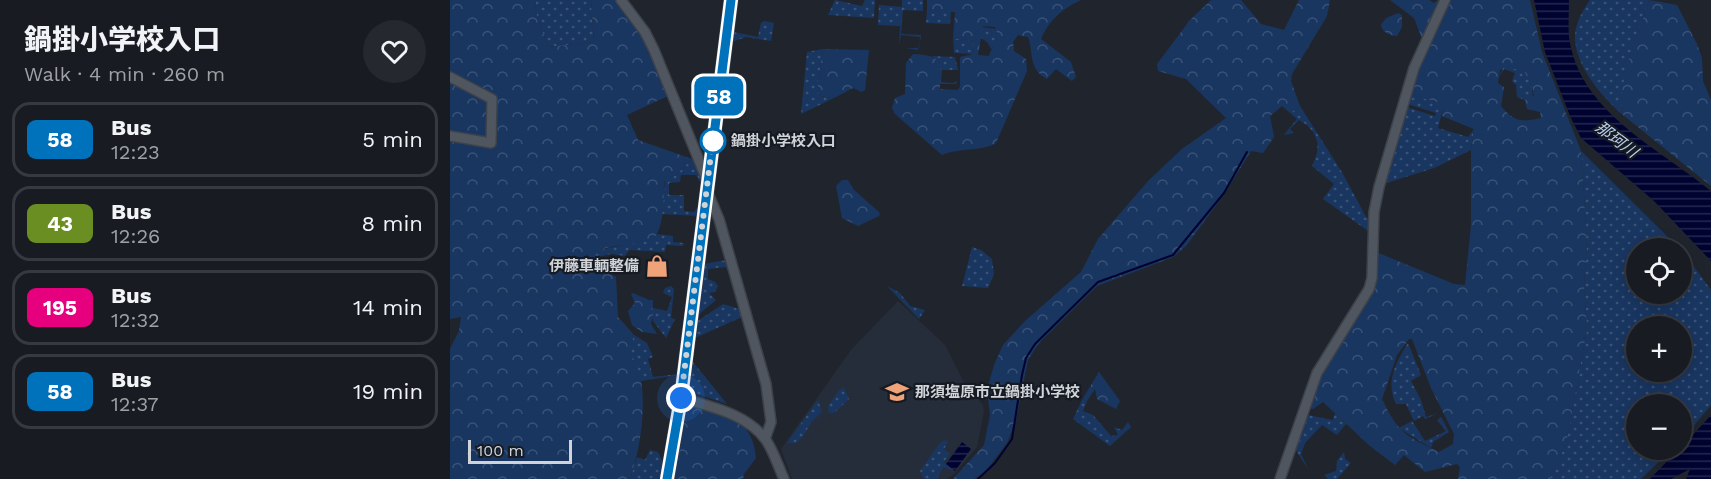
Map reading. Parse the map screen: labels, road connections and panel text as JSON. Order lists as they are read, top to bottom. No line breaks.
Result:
{"water":["那珂川"],"places":{"other":["鍋掛小学校入口"],"shop":["伊藤車輌整備"],"school or university":["那須塩原市立鍋掛小学校"]},"lines":["bus line 58"],"scale_bar":"100 m","page":{"heading":["鍋掛小学校入口","Walk · 4 min · 260 m"],"on_map":"58","list":[{"mark":"58","name":"Bus","note":"12:23","value":"5 min"},{"mark":"43","name":"Bus","note":"12:26","value":"8 min"},{"mark":"195","name":"Bus","note":"12:32","value":"14 min"},{"mark":"58","name":"Bus","note":"12:37","value":"19 min"}],"map_buttons":["+","−"],"scale":"100 m"}}
